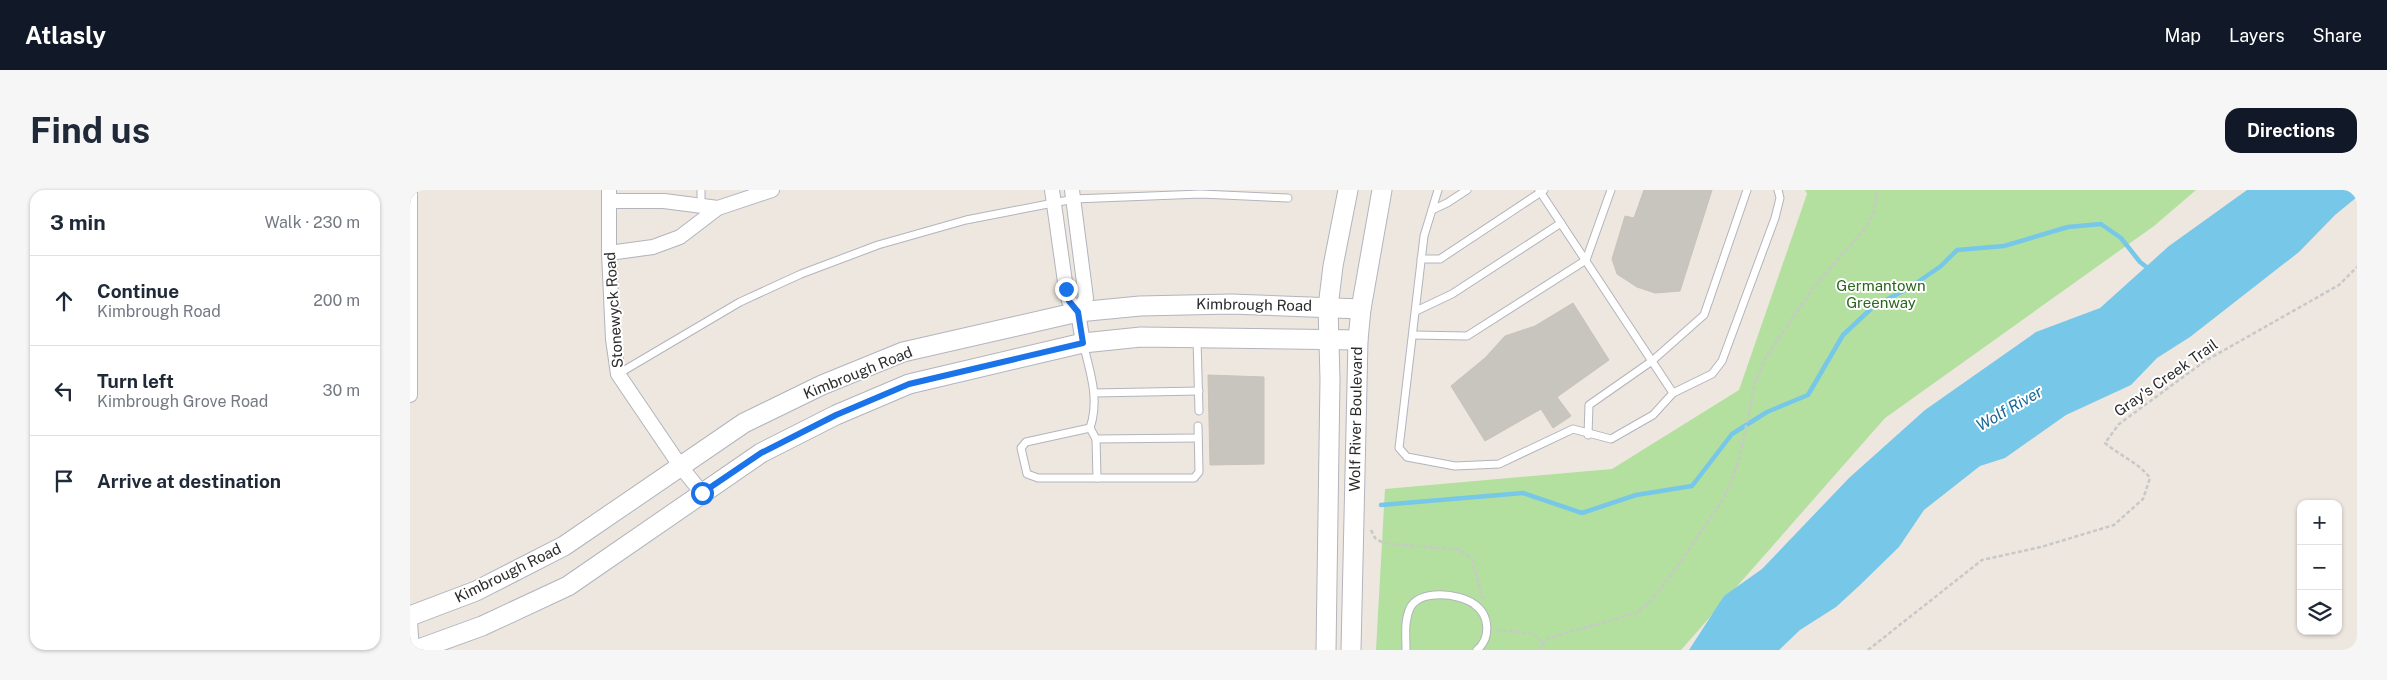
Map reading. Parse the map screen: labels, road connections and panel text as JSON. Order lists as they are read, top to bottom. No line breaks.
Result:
{"streets":{"street":["Kimbrough Road","Stonewyck Road","Wolf River Boulevard"],"path":["Gray's Creek Trail"]},"crossings":[["Kimbrough Road","Stonewyck Road"],["Kimbrough Road","Wolf River Boulevard"]],"water":["Wolf River"],"parks":["Germantown Greenway"],"page":{"header":"Atlasly","nav":["Map","Layers","Share"],"buttons":"Directions","title":"Find us","heading":["3 min","Walk · 230 m"],"list":[["Continue","Kimbrough Road","200 m"],["Turn left","Kimbrough Grove Road","30 m"],"Arrive at destination"],"map_buttons":["+","−"]}}
